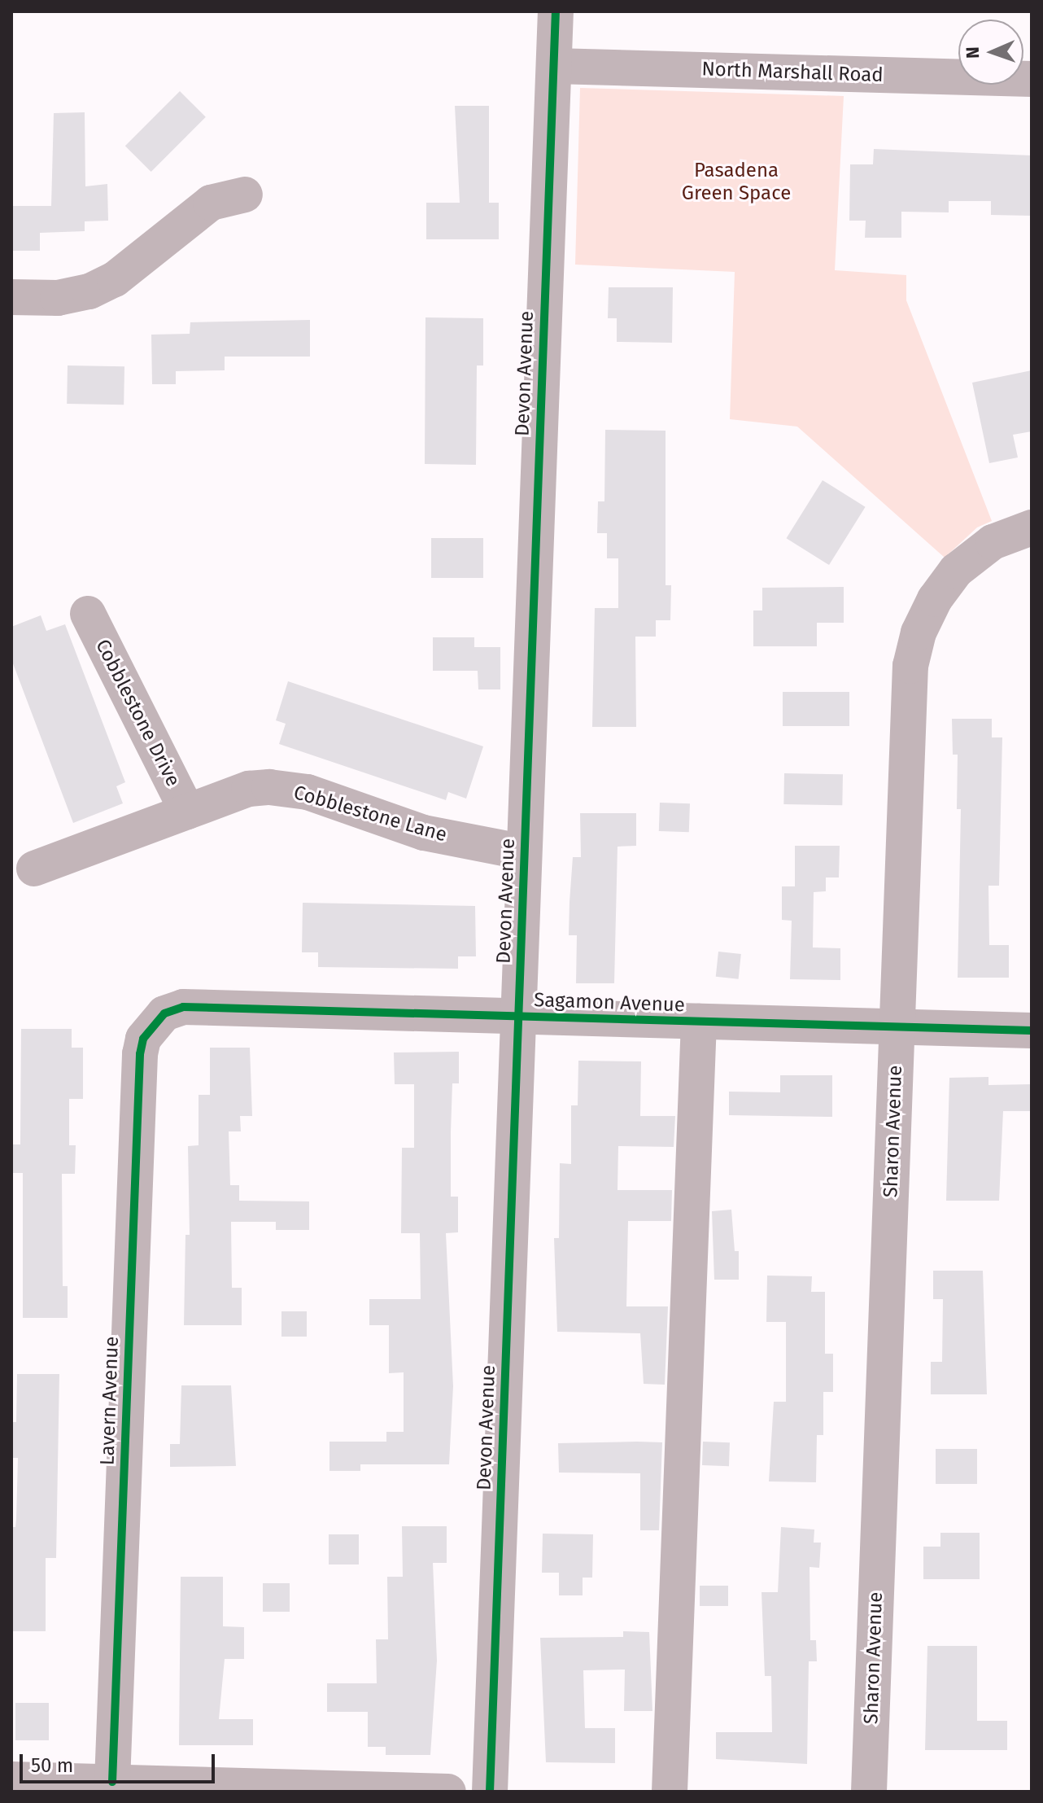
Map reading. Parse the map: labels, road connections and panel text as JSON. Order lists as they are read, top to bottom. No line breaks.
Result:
{"streets":{"street":["North Marshall Road","Devon Avenue","Cobblestone Drive","Cobblestone Lane","Sagamon Avenue","Sharon Avenue","Lavern Avenue"]},"crossings":[["North Marshall Road","Devon Avenue"],["Devon Avenue","Cobblestone Lane"],["Devon Avenue","Sagamon Avenue"],["Cobblestone Drive","Cobblestone Lane"],["Sagamon Avenue","Sharon Avenue"],["Sagamon Avenue","Lavern Avenue"]],"parks":["Pasadena Green Space"],"scale_bar":"50 m","north":"left"}
